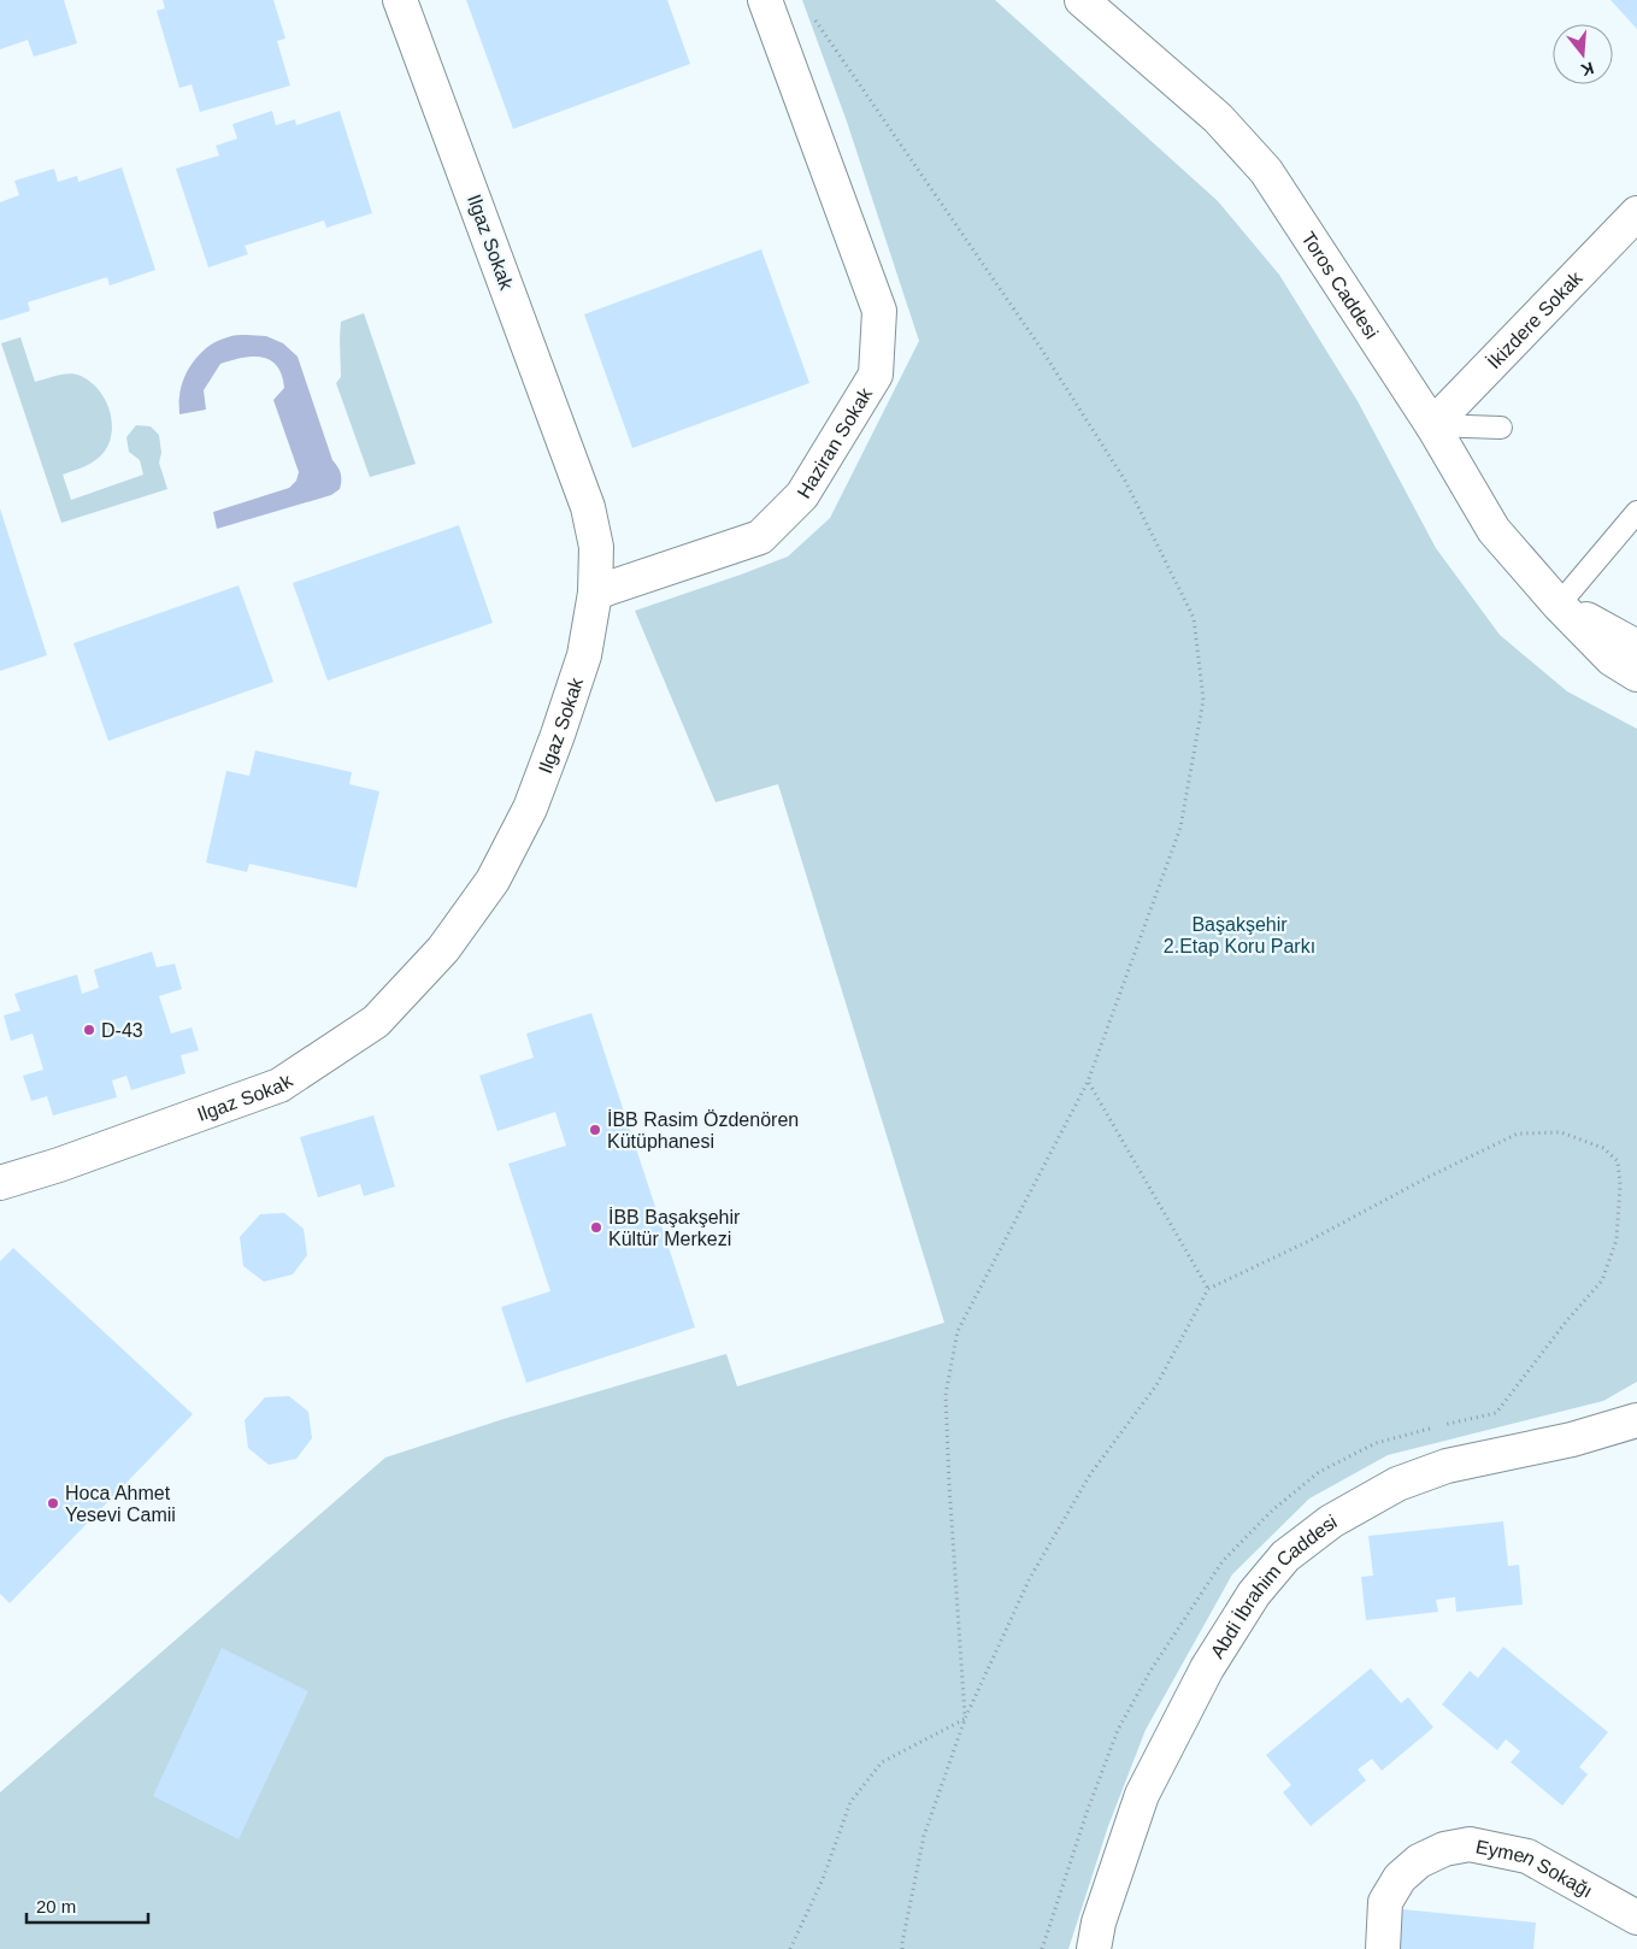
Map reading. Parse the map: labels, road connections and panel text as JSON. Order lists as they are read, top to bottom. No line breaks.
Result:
{"streets":{"street":["Ilgaz Sokak","Toros Caddesi","İkizdere Sokak","Haziran Sokak","Abdi İbrahim Caddesi","Eymen Sokağı"]},"crossings":[["Ilgaz Sokak","Haziran Sokak"],["Toros Caddesi","İkizdere Sokak"]],"parks":["Başakşehir 2.Etap Koru Parkı"],"places":["D-43","İBB Rasim Özdenören Kütüphanesi","İBB Başakşehir Kültür Merkezi","Hoca Ahmet Yesevi Camii"],"scale_bar":"20 m","north":"bottom"}
